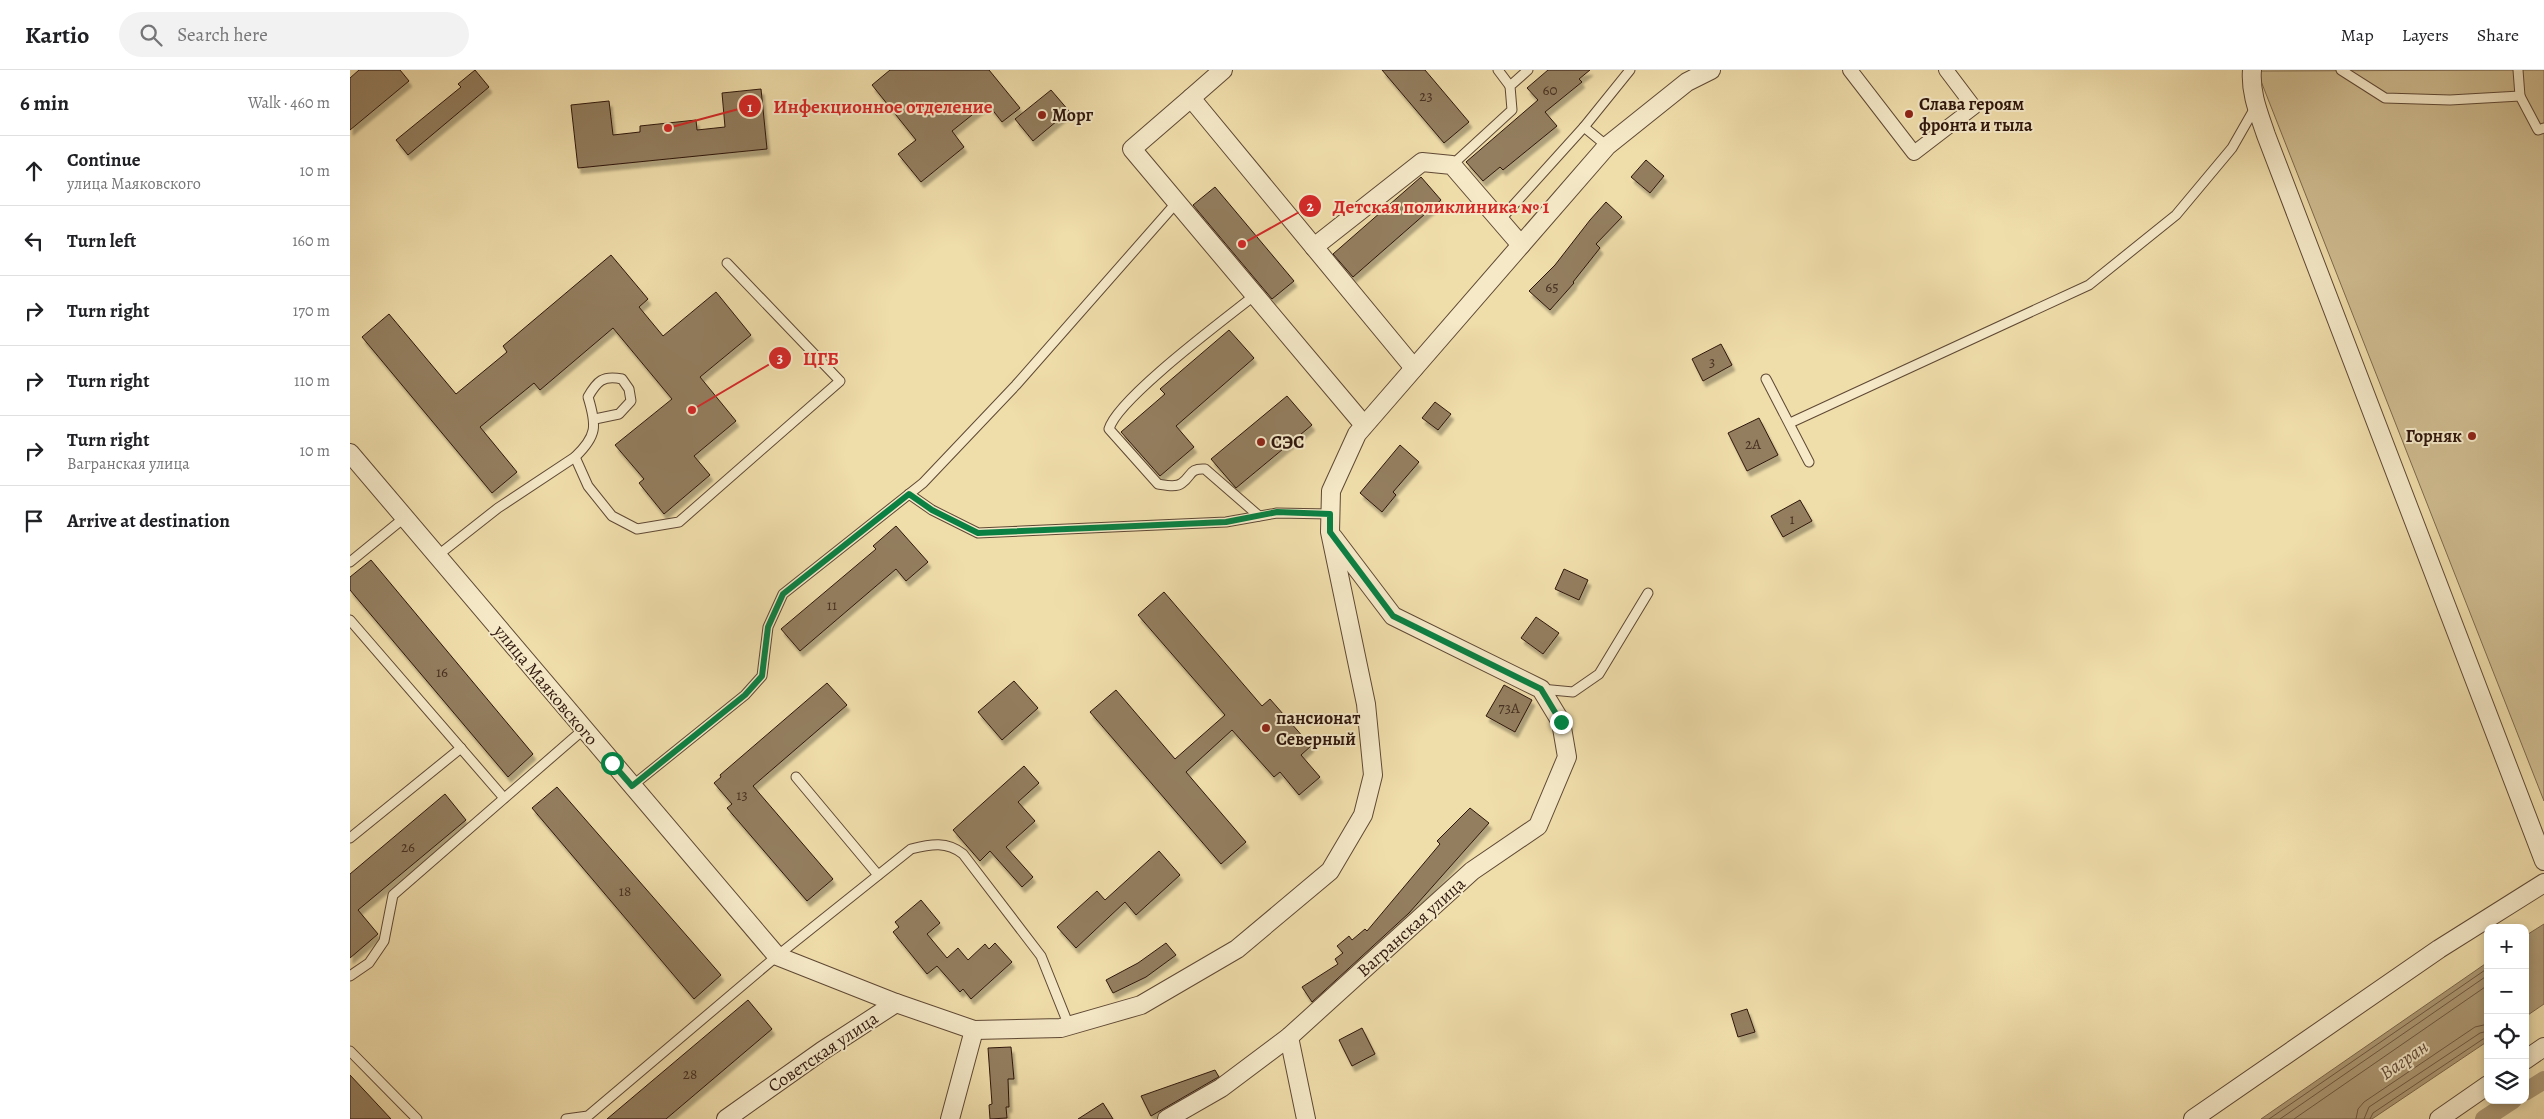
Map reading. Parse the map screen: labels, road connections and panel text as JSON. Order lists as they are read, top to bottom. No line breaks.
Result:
{"streets":{"street":["улица Маяковского","Вагранская улица","Советская улица"]},"crossings":[["улица Маяковского","Советская улица"]],"water":["Вагран"],"places":["Слава героям фронта и тыла","Морг","Инфекционное отделение","Детская поликлиника № 1","ЦГБ","Горняк","СЭС","пансионат Северный"],"house_numbers":["60","23","65","3","2А","1","11","16","73А","13","26","18","28"],"page":{"header":"Kartio","search":"Search here","nav":["Map","Layers","Share"],"heading":["6 min","Walk · 460 m"],"list":[["Continue","улица Маяковского","10 m"],["Turn left","160 m"],["Turn right","170 m"],["Turn right","110 m"],["Turn right","Вагранская улица","10 m"],"Arrive at destination"],"map_buttons":["+","−"]}}
